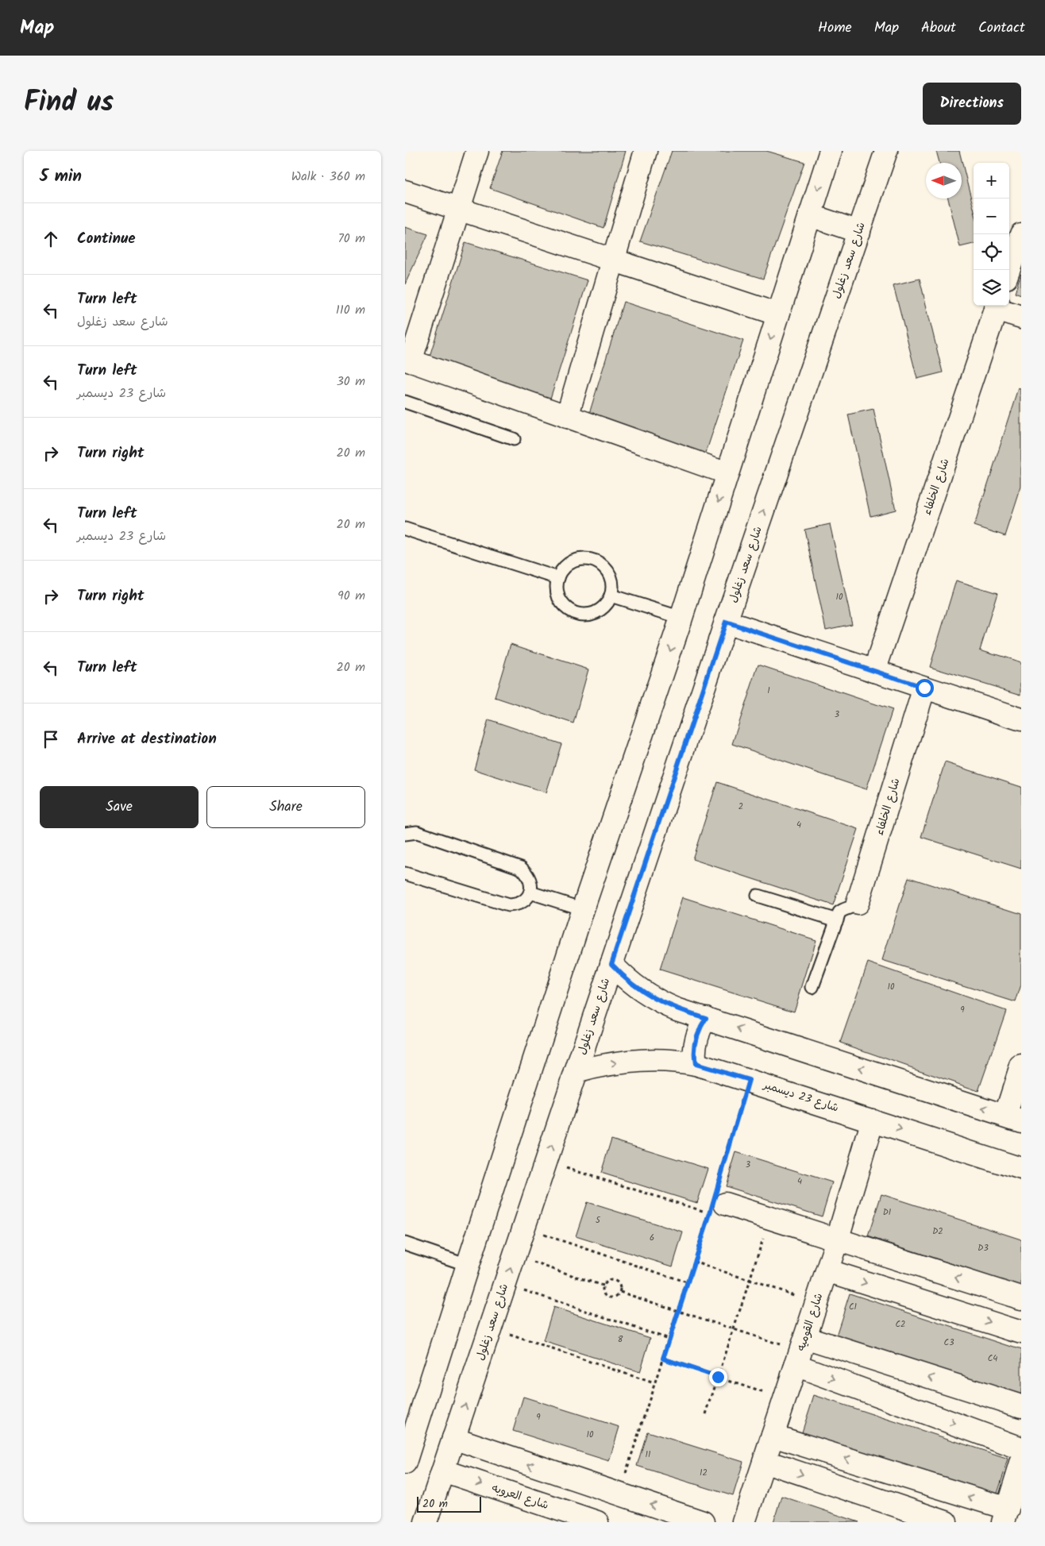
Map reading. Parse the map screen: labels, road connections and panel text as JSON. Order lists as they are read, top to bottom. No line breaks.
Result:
{"streets":{"street":["شارع سعد زغلول","شارع الخلفاء","شارع 23 ديسمبر","شارع القوميه","شارع العروبه"]},"crossings":[["شارع سعد زغلول","شارع 23 ديسمبر"],["شارع سعد زغلول","شارع العروبه"],["شارع 23 ديسمبر","شارع القوميه"]],"house_numbers":["10","1","3","2","4","10","9","3","4","D1","5","D2","6","D3","C1","C2","8","C3","C4","9","10","11","12"],"scale_bar":"20 m","north":"left","page":{"header":"Map","nav":["Home","Map","About","Contact"],"title":"Find us","buttons":["Directions",["Save","Share"]],"heading":["5 min","Walk · 360 m"],"map_buttons":["+","−"],"list":[["Continue","70 m"],["Turn left","شارع سعد زغلول","110 m"],["Turn left","شارع 23 ديسمبر","30 m"],["Turn right","20 m"],["Turn left","شارع 23 ديسمبر","20 m"],["Turn right","90 m"],["Turn left","20 m"],"Arrive at destination"],"scale":"20 m"}}
